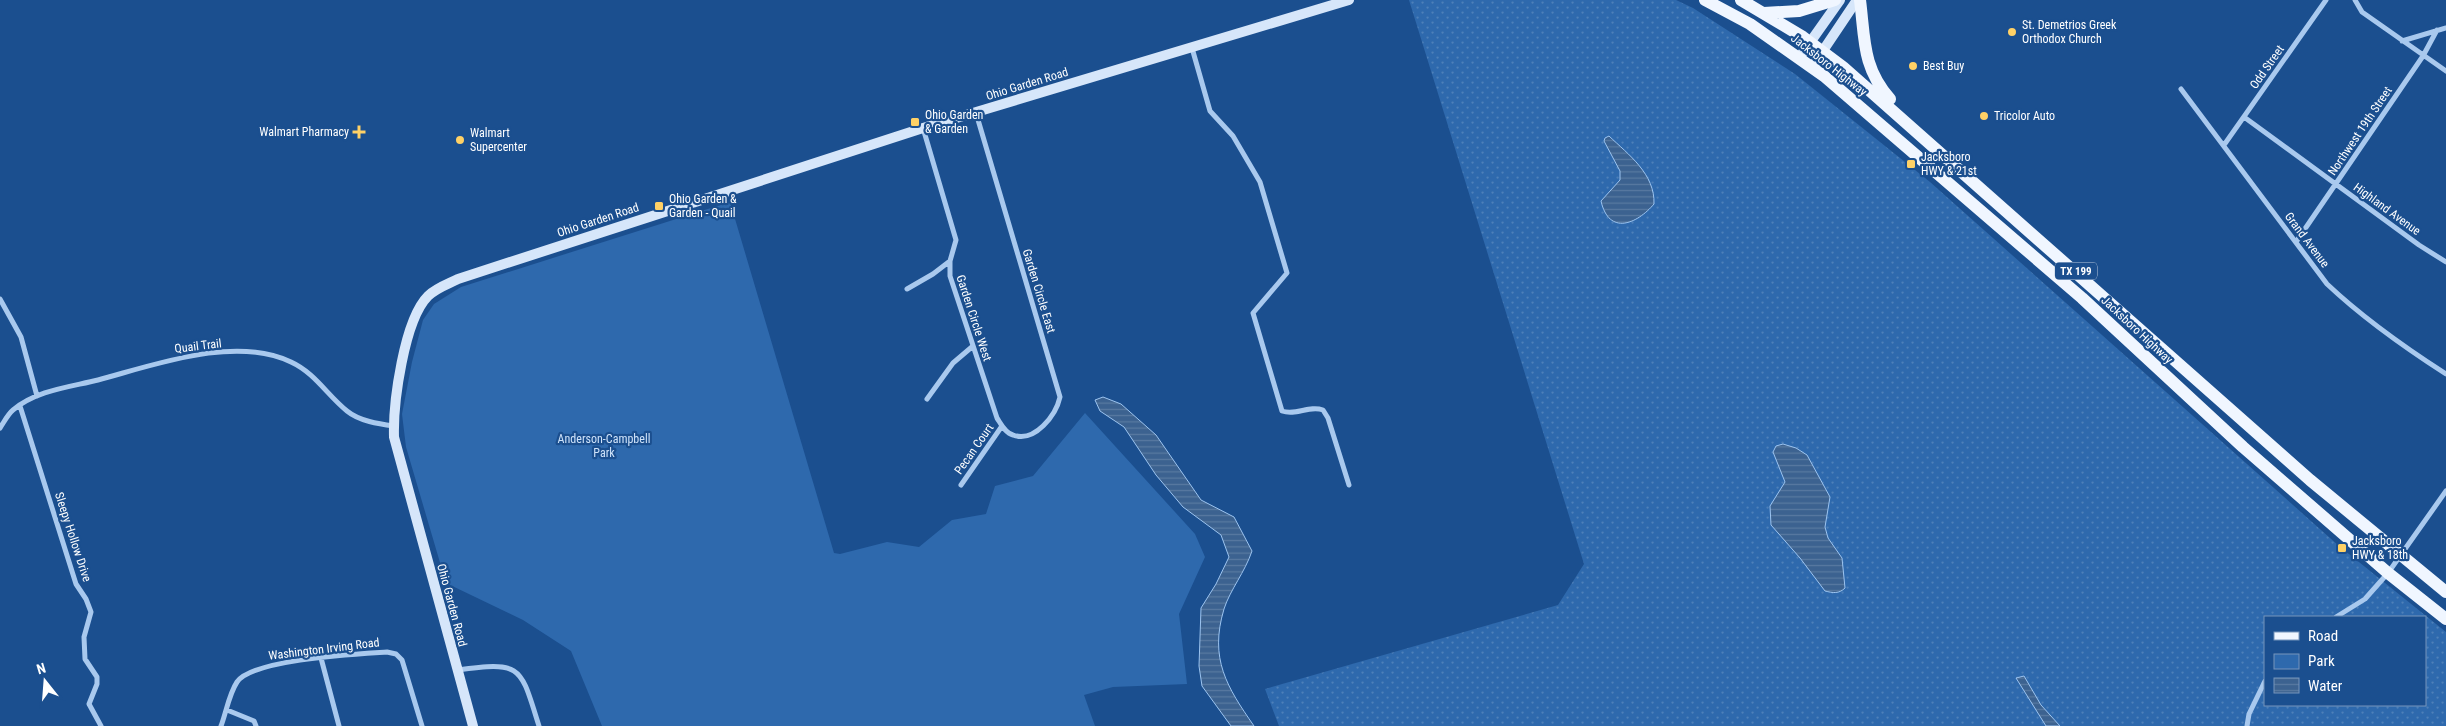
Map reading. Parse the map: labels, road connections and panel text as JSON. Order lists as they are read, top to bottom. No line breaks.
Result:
{"streets":{"main road":["Jacksboro Highway","TX 199"],"street":["Odd Street","Ohio Garden Road","Northwest 19th Street","Highland Avenue","Grand Avenue","Garden Circle East","Garden Circle West","Quail Trail","Pecan Court","Sleepy Hollow Drive","Washington Irving Road"]},"crossings":[["Odd Street","Highland Avenue"],["Odd Street","Grand Avenue"],["Ohio Garden Road","Garden Circle East"],["Ohio Garden Road","Garden Circle West"],["Ohio Garden Road","Quail Trail"],["Northwest 19th Street","Highland Avenue"],["Northwest 19th Street","Grand Avenue"],["Garden Circle East","Garden Circle West"],["Garden Circle East","Pecan Court"],["Garden Circle West","Pecan Court"],["Quail Trail","Sleepy Hollow Drive"]],"parks":["Anderson-Campbell Park"],"places":{"other":["St. Demetrios Greek Orthodox Church","Best Buy","Tricolor Auto","Walmart Supercenter"],"transit":["Ohio Garden & Garden","Jacksboro HWY & 21st","Ohio Garden & Garden - Quail","Jacksboro HWY & 18th"],"health":["Walmart Pharmacy"]},"legend":["Road","Park","Water"],"north":"top"}
